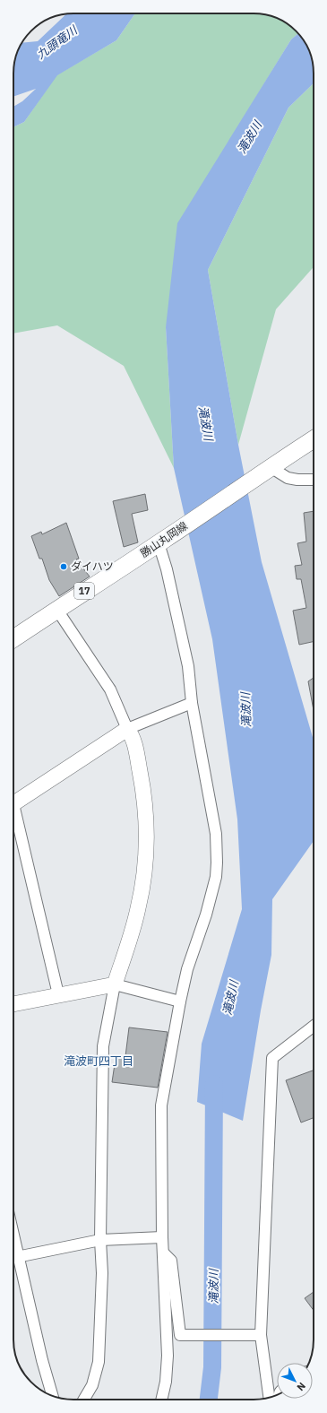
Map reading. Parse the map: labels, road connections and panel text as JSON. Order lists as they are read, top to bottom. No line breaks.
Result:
{"streets":{"main road":["勝山丸岡線","17"]},"districts":["滝波町四丁目"],"water":["九頭竜川","滝波川"],"places":["ダイハツ"],"north":"bottom right"}
